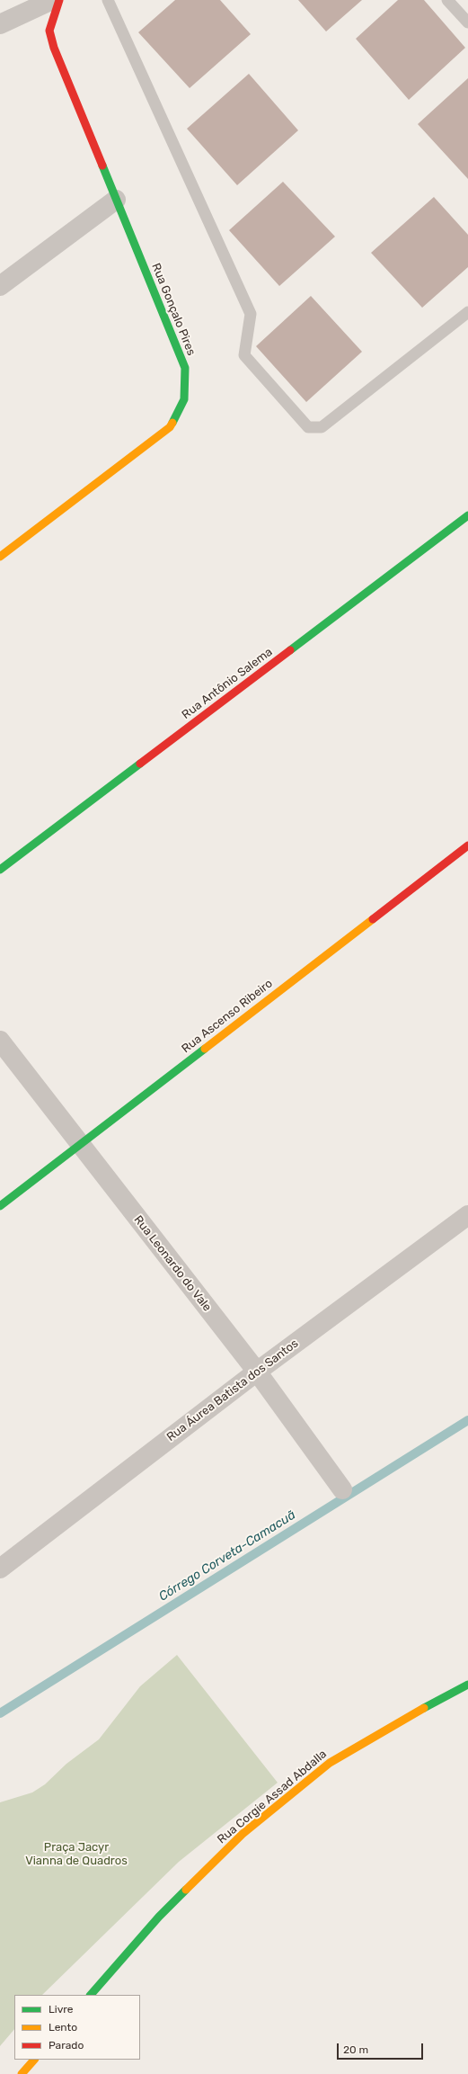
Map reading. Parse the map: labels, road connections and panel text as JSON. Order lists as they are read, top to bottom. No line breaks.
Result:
{"streets":{"street":["Rua Gonçalo Pires","Rua Antônio Salema","Rua Ascenso Ribeiro","Rua Leonardo do Vale","Rua Áurea Batista dos Santos","Rua Corgie Assad Abdalla"]},"crossings":[["Rua Ascenso Ribeiro","Rua Leonardo do Vale"],["Rua Leonardo do Vale","Rua Áurea Batista dos Santos"]],"water":["Córrego Corveta-Camacuã"],"parks":["Praça Jacyr Vianna de Quadros"],"legend":["Livre","Lento","Parado"],"scale_bar":"20 m"}
